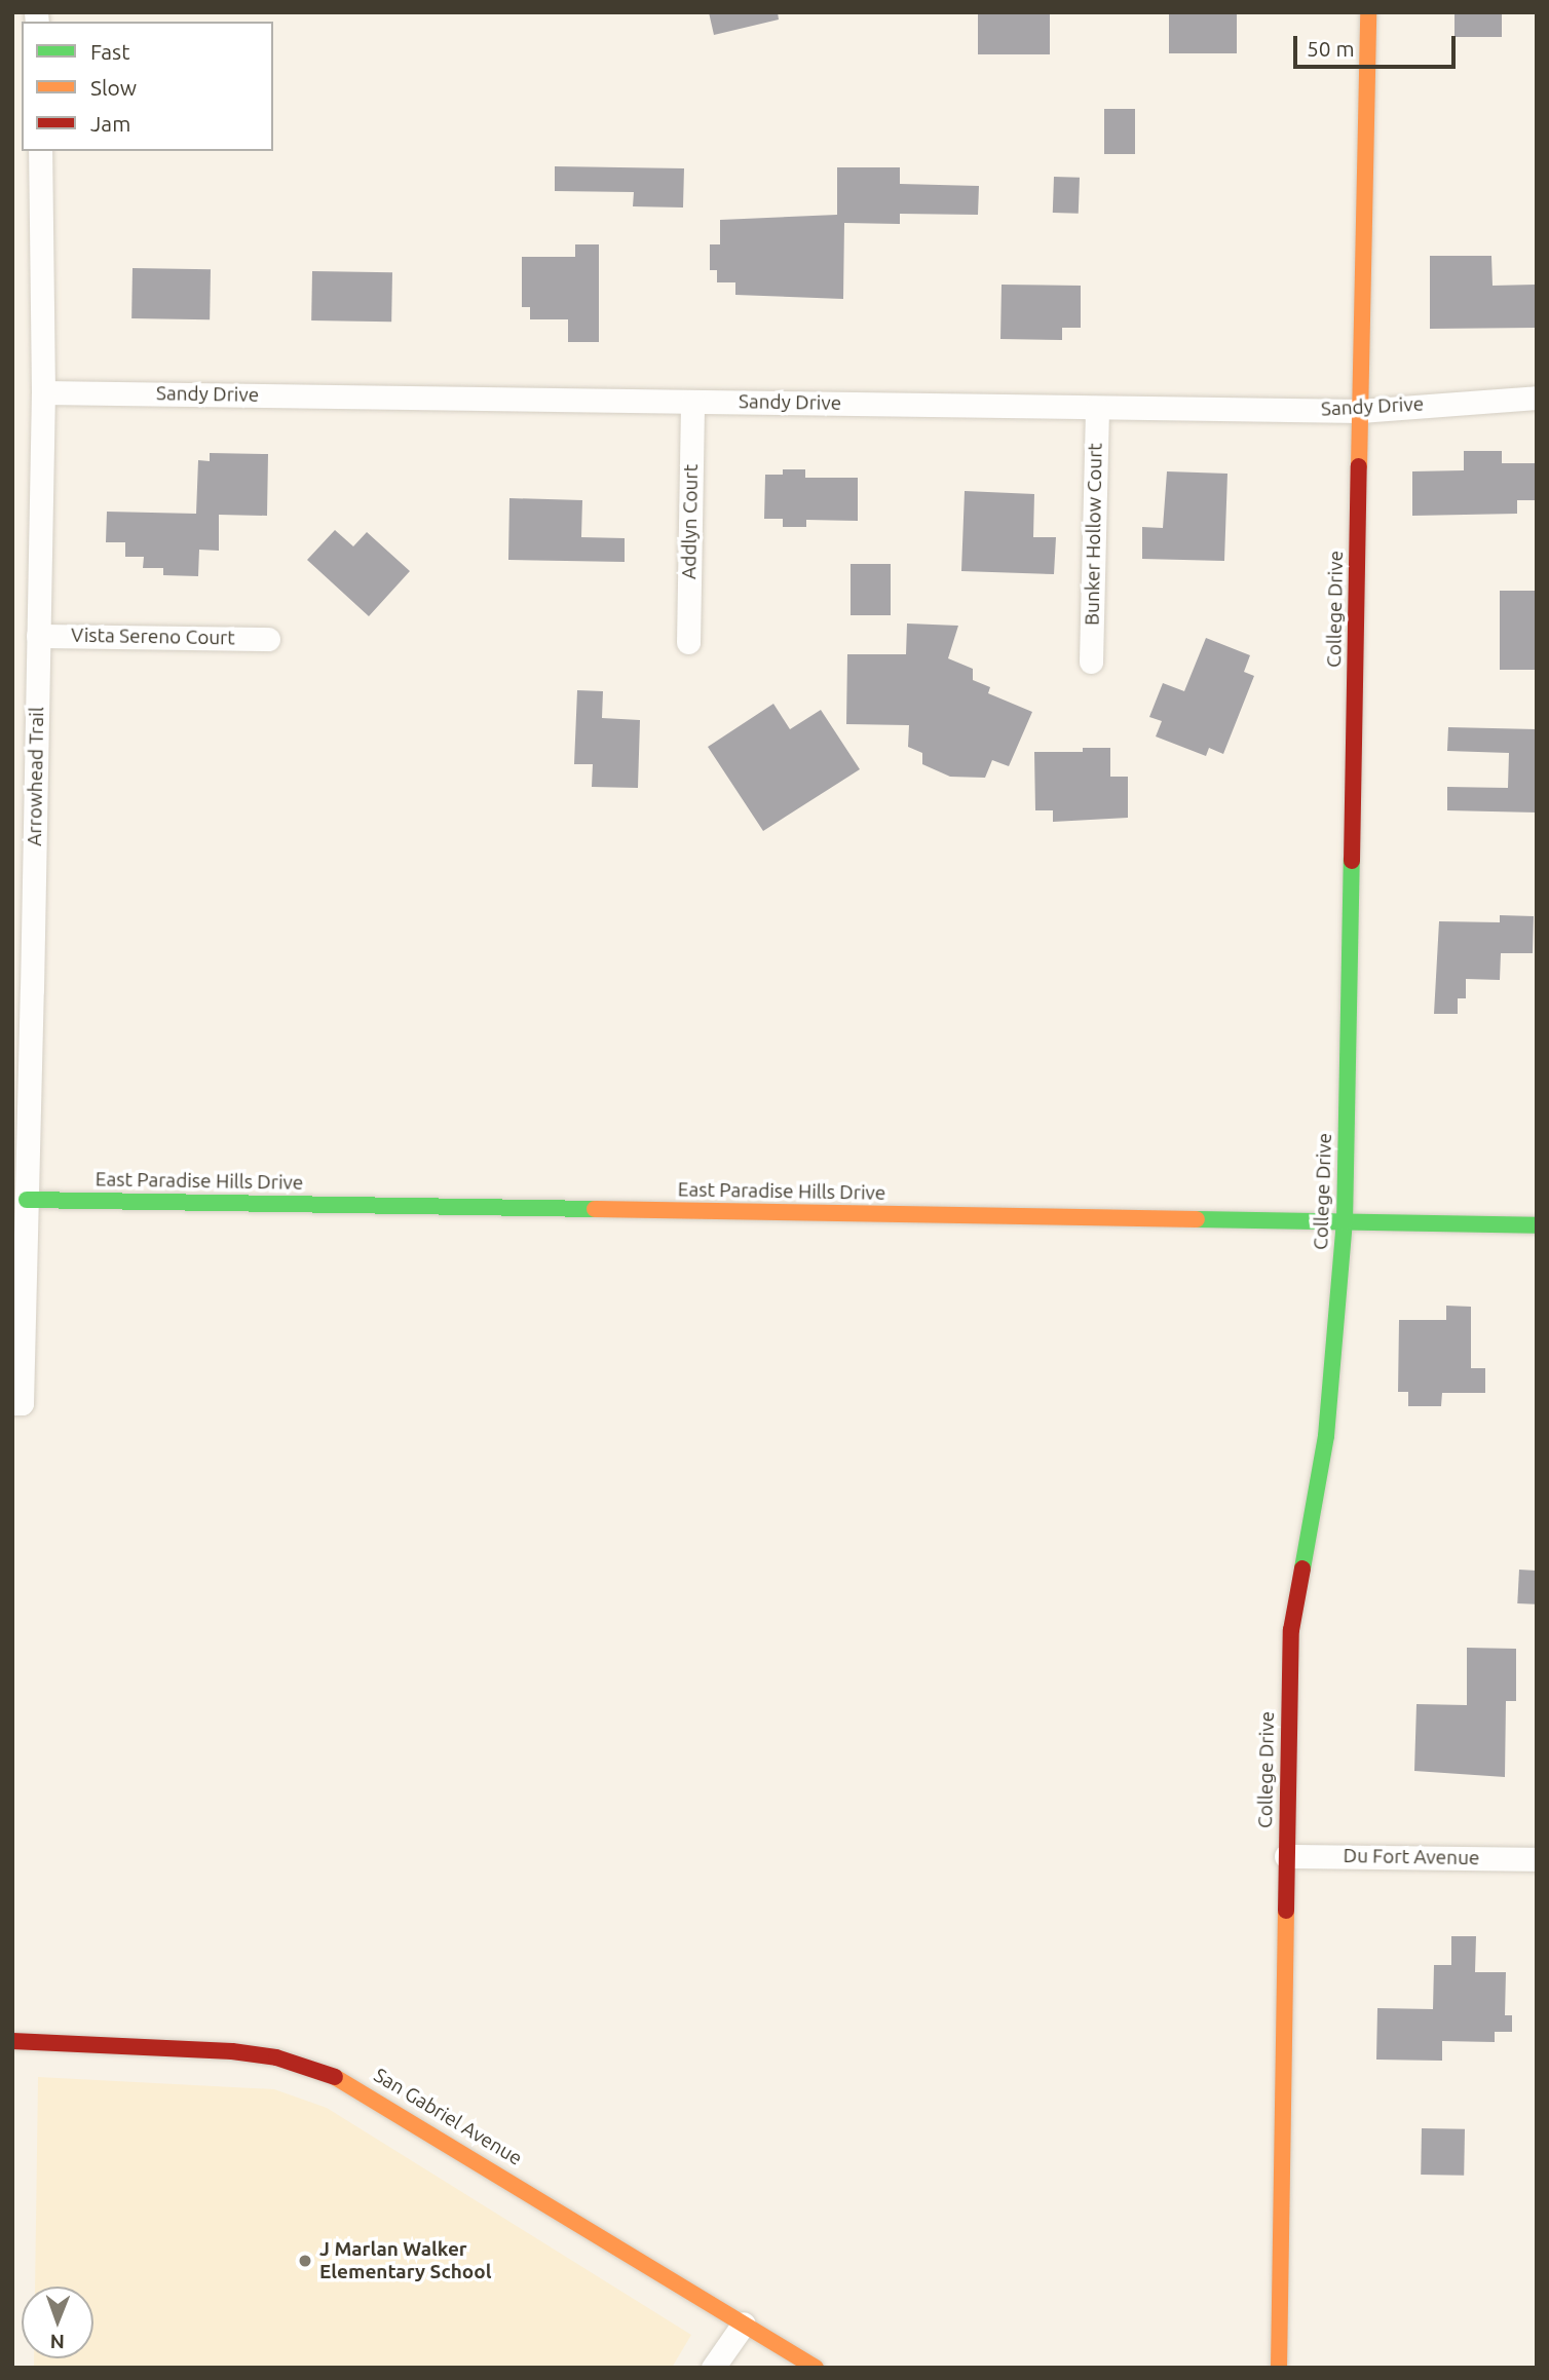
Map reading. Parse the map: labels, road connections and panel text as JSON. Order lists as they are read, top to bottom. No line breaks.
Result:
{"streets":{"street":["Sandy Drive","Addlyn Court","Bunker Hollow Court","College Drive","Vista Sereno Court","Arrowhead Trail","East Paradise Hills Drive","Du Fort Avenue","San Gabriel Avenue"]},"crossings":[["Sandy Drive","Addlyn Court"],["Sandy Drive","Bunker Hollow Court"],["Sandy Drive","College Drive"],["Sandy Drive","Arrowhead Trail"],["College Drive","East Paradise Hills Drive"],["College Drive","Du Fort Avenue"],["Vista Sereno Court","Arrowhead Trail"],["Arrowhead Trail","East Paradise Hills Drive"]],"places":["J Marlan Walker Elementary School"],"legend":["Fast","Slow","Jam"],"scale_bar":"50 m","north":"bottom"}
